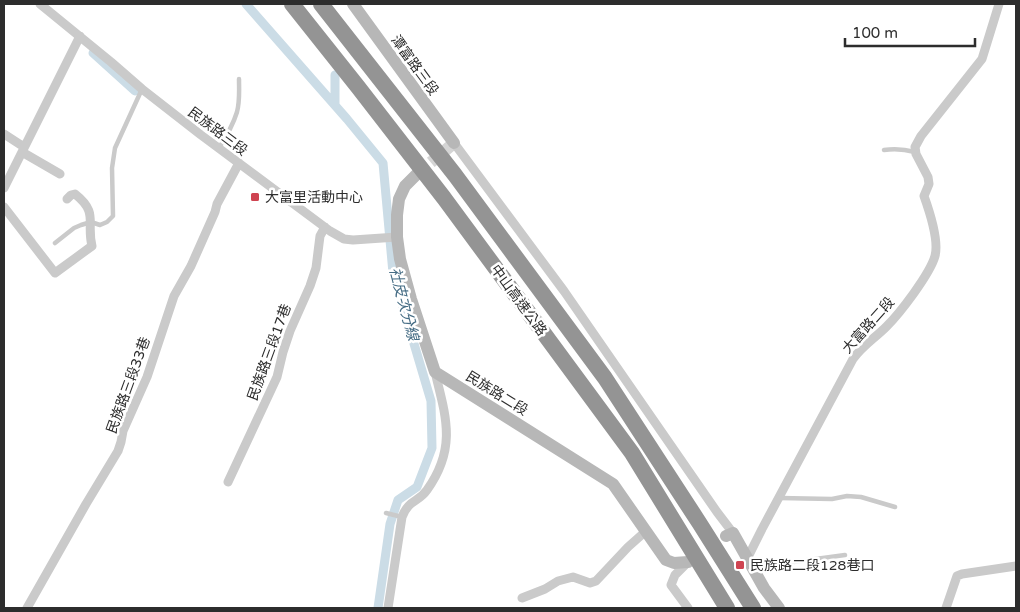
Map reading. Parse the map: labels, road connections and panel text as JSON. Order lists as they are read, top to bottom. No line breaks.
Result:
{"streets":{"highway":["中山高速公路"],"street":["潭富路三段","民族路三段","大富路二段","民族路三段17巷","民族路三段33巷","民族路二段"]},"crossings":[["民族路三段","民族路三段17巷"],["民族路三段","民族路三段33巷"]],"water":["社皮次分線"],"places":{"transit":["大富里活動中心","民族路二段128巷口"]},"scale_bar":"100 m"}
